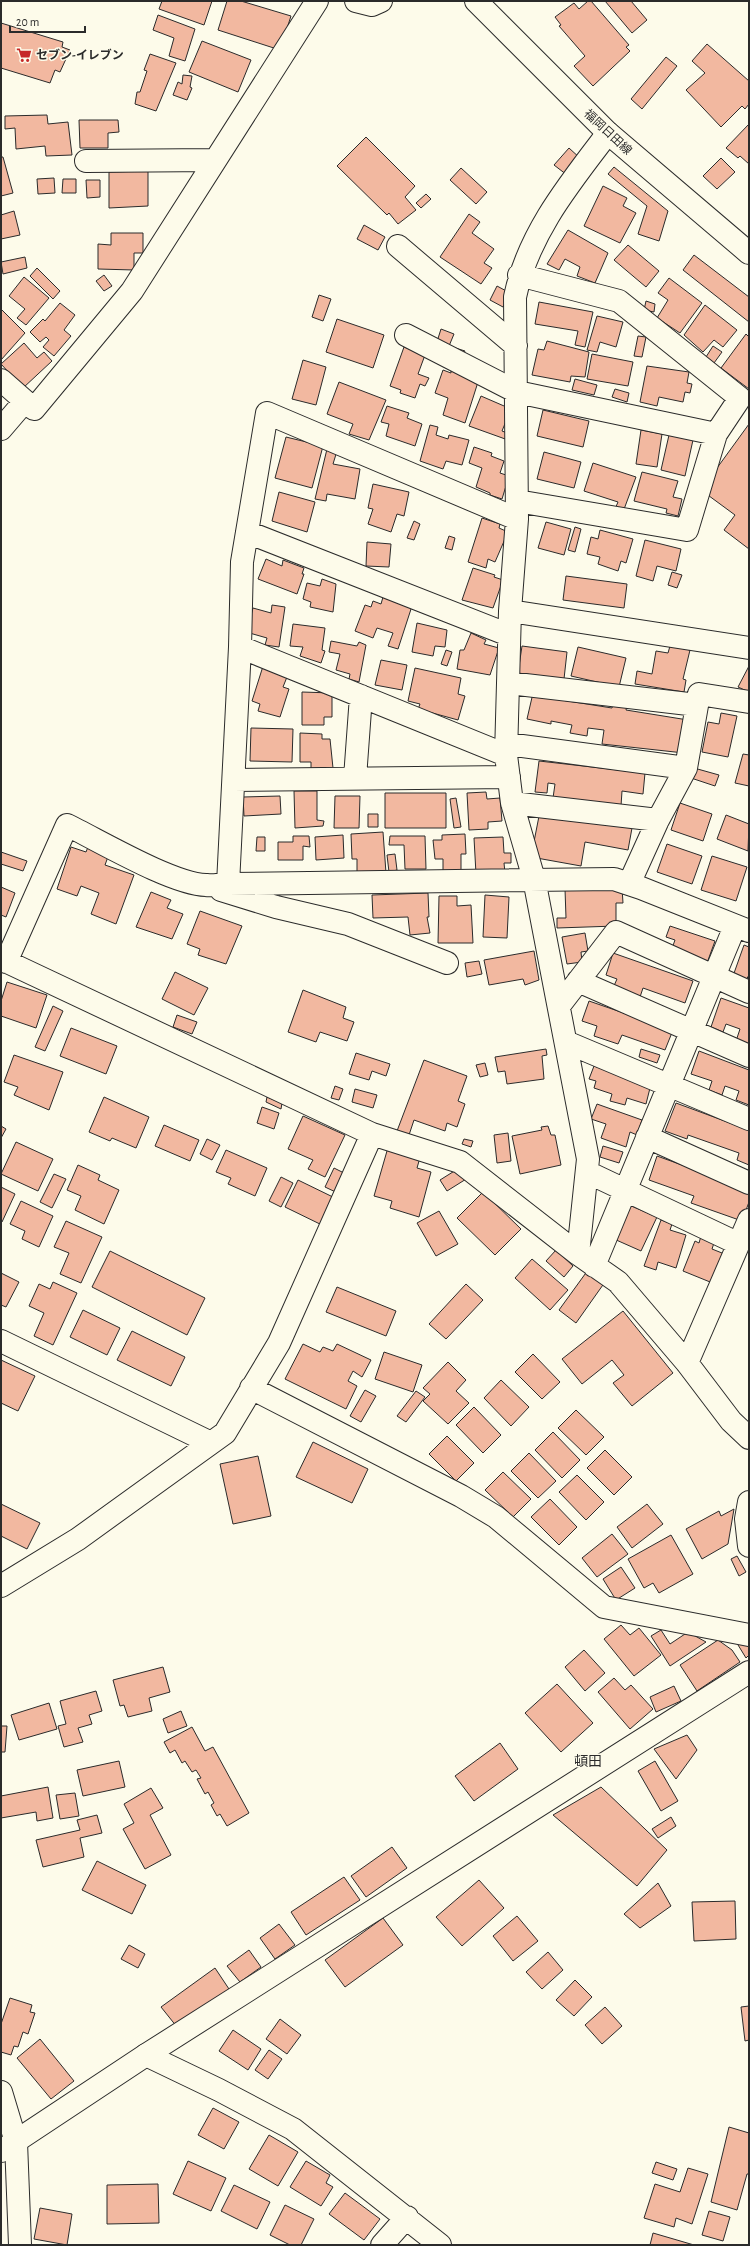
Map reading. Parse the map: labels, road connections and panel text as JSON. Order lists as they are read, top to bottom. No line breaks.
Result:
{"streets":{"street":["福岡日田線"]},"districts":["頓田"],"places":{"supermarket":["セブン-イレブン"]},"scale_bar":"20 m"}
